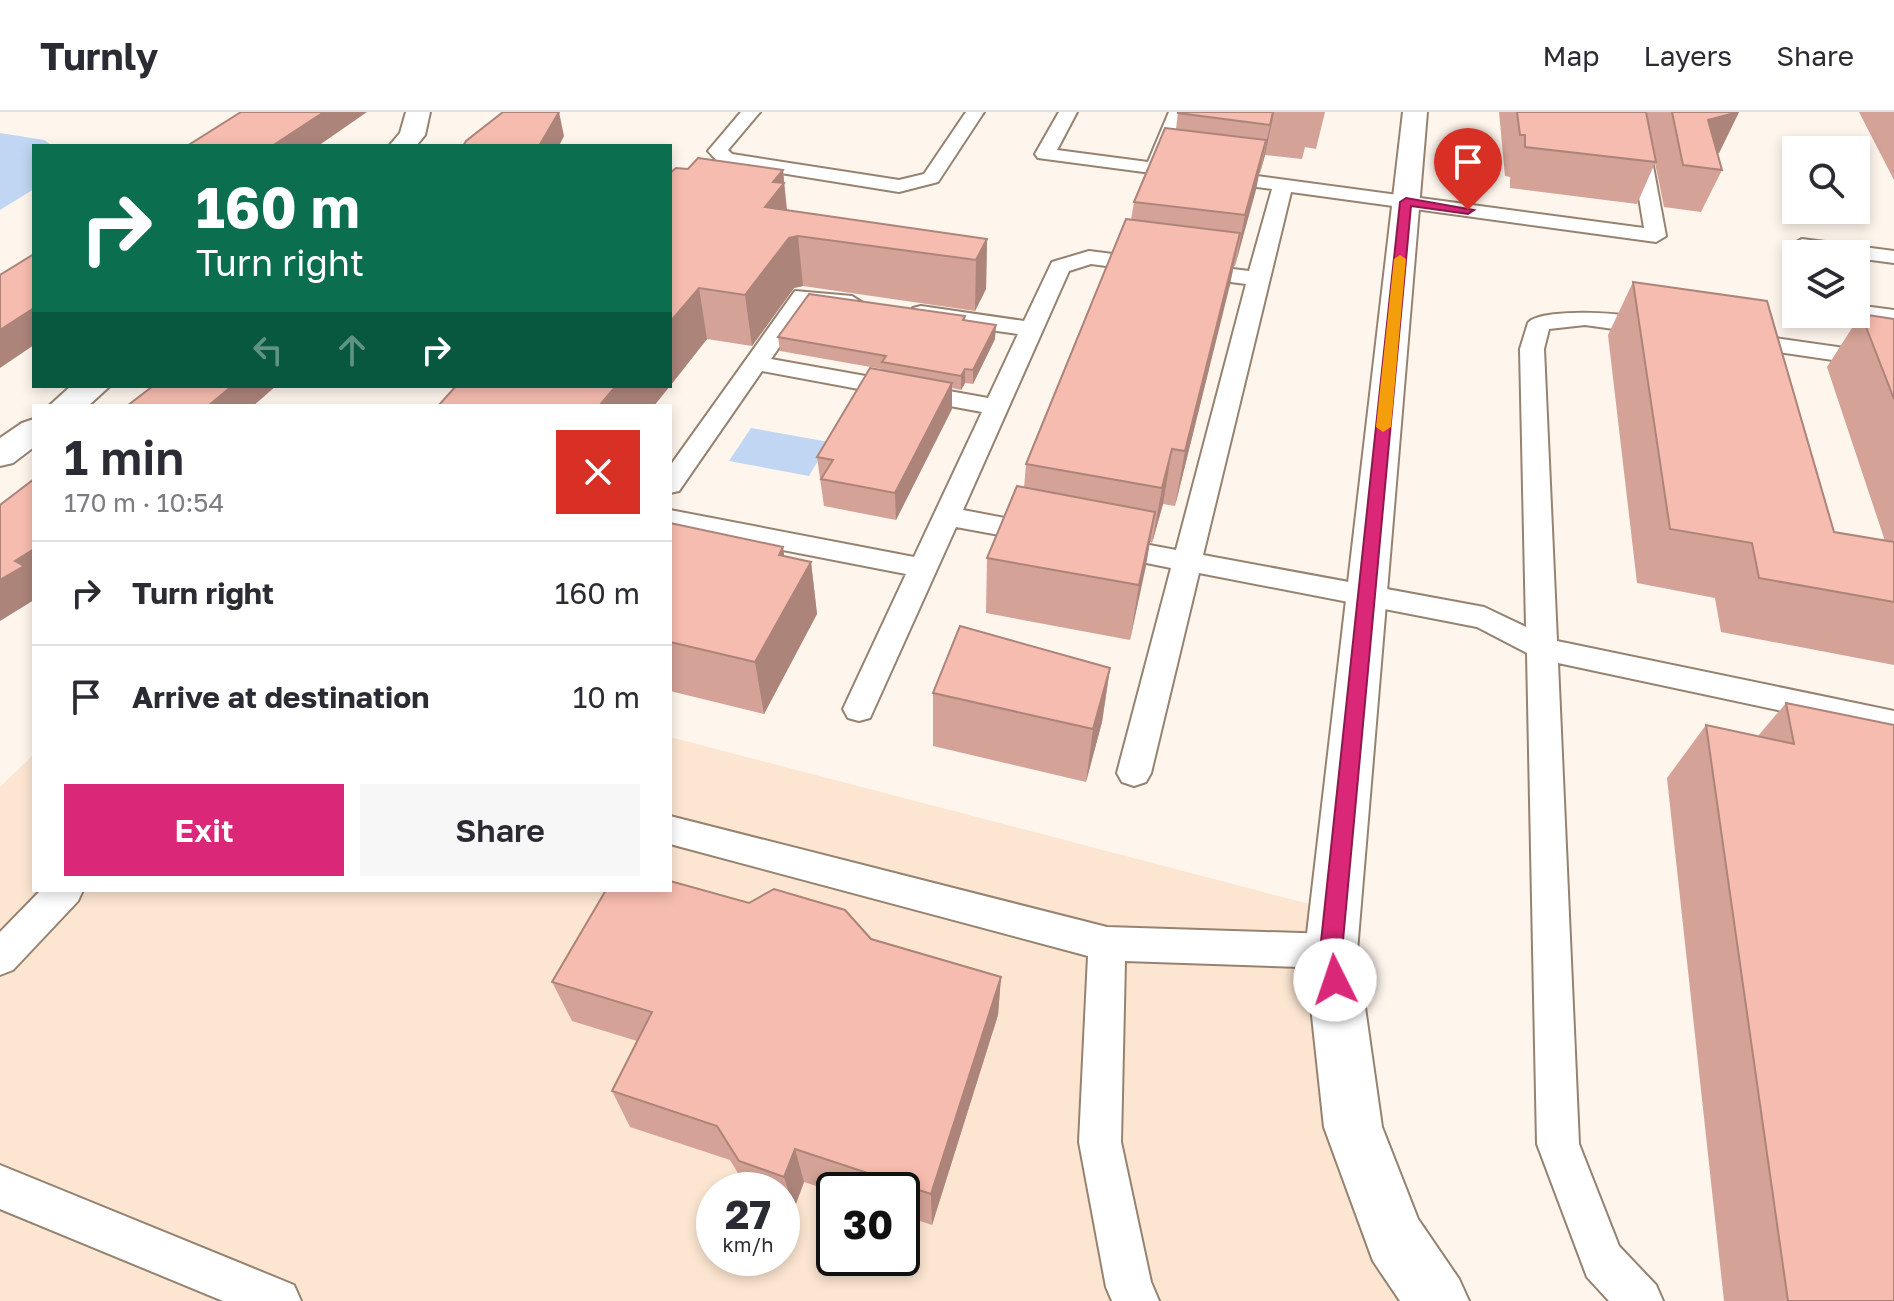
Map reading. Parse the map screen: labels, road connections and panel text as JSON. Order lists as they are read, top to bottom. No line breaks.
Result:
{"page":{"header":"Turnly","nav":["Map","Layers","Share"],"turn":["160 m","Turn right"],"heading":["1 min","170 m · 10:54"],"list":[{"name":"Turn right","value":"160 m"},{"name":"Arrive at destination","value":"10 m"}],"buttons":["Exit","Share"],"speed":"27 km/h","limit":"30"}}
